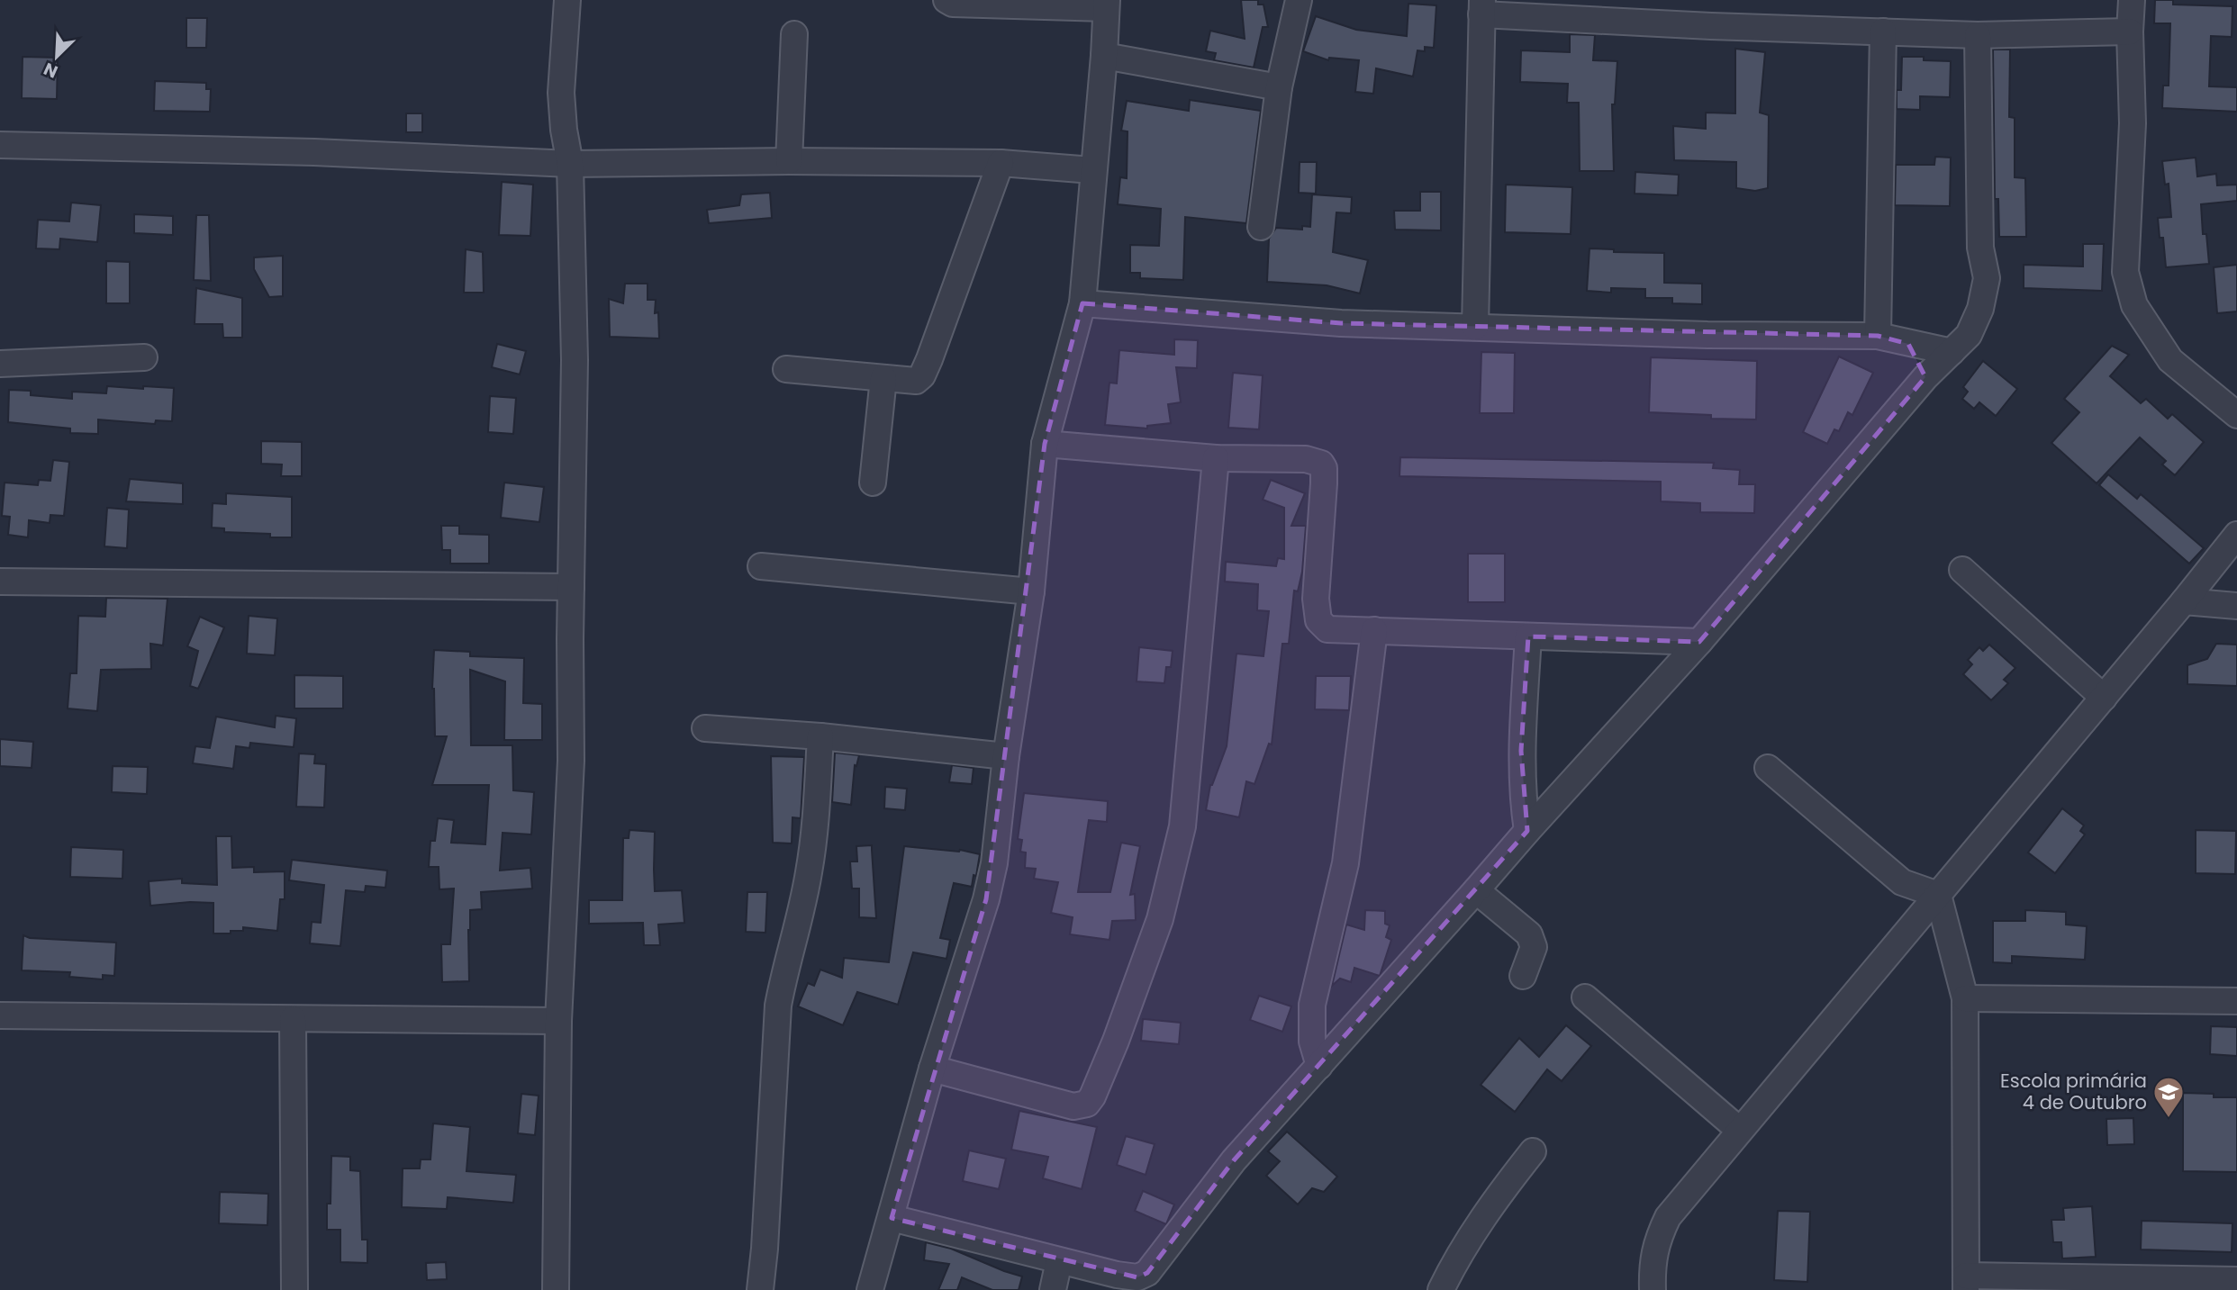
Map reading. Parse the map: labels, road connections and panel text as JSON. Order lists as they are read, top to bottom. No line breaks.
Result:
{"places":{"school or university":["Escola primária 4 de Outubro"]},"north":"bottom left"}
